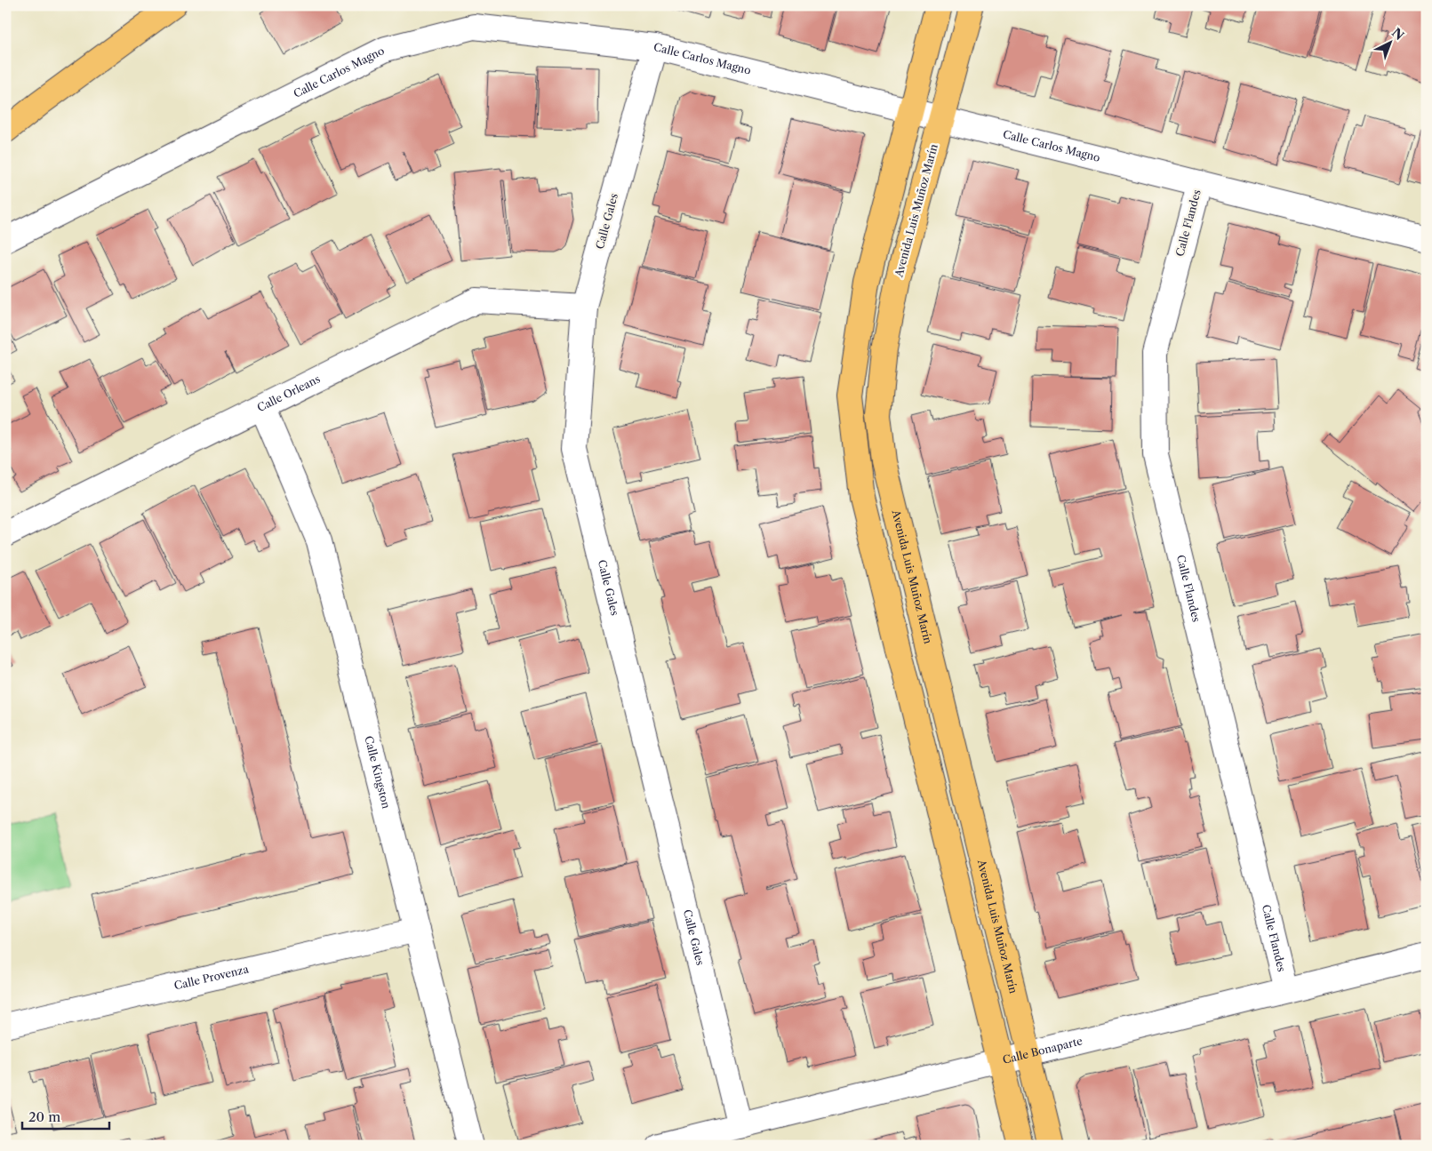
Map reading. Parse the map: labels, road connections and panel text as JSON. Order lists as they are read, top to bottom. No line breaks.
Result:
{"streets":{"main road":["Avenida Luis Muñoz Marín"],"street":["Calle Carlos Magno","Calle Gales","Calle Flandes","Calle Orleans","Calle Kingston","Calle Provenza","Calle Bonaparte"]},"crossings":[["Calle Carlos Magno","Avenida Luis Muñoz Marín"],["Calle Carlos Magno","Calle Gales"],["Calle Carlos Magno","Calle Flandes"],["Avenida Luis Muñoz Marín","Calle Bonaparte"],["Calle Gales","Calle Orleans"],["Calle Gales","Calle Bonaparte"],["Calle Flandes","Calle Bonaparte"],["Calle Orleans","Calle Kingston"],["Calle Kingston","Calle Provenza"]],"scale_bar":"20 m","north":"top right"}
